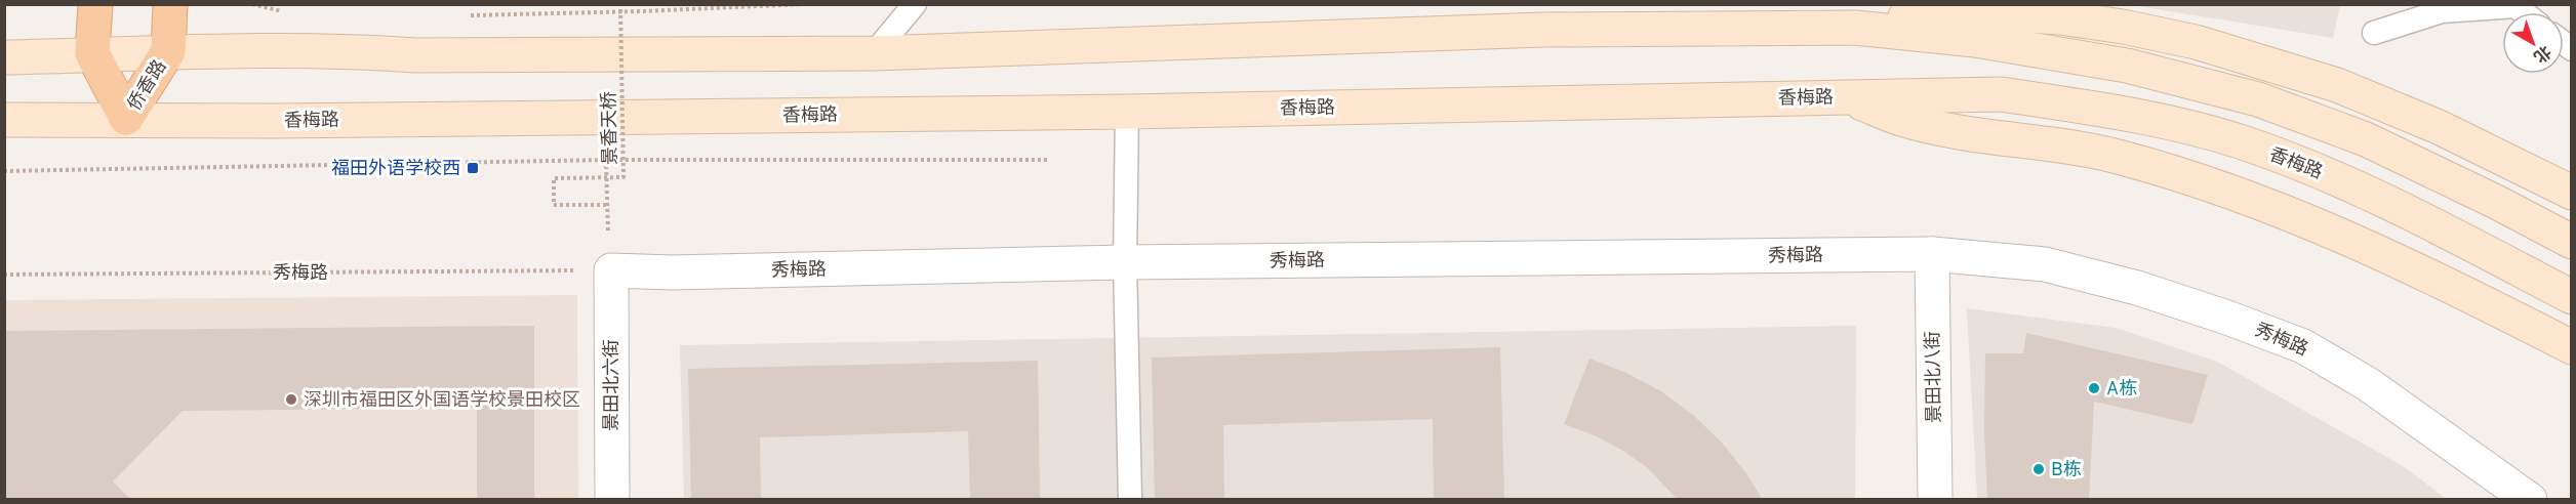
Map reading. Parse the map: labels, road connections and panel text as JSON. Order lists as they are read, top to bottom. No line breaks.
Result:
{"streets":{"main road":["侨香路","香梅路"],"street":["秀梅路","景田北八街","景田北六街"],"path":["景香天桥"]},"crossings":[["侨香路","香梅路"],["秀梅路","景田北八街"],["秀梅路","景田北六街"]],"places":{"transit":["福田外语学校西"],"other":["A栋","深圳市福田区外国语学校景田校区","B栋"]},"north":"bottom right"}
